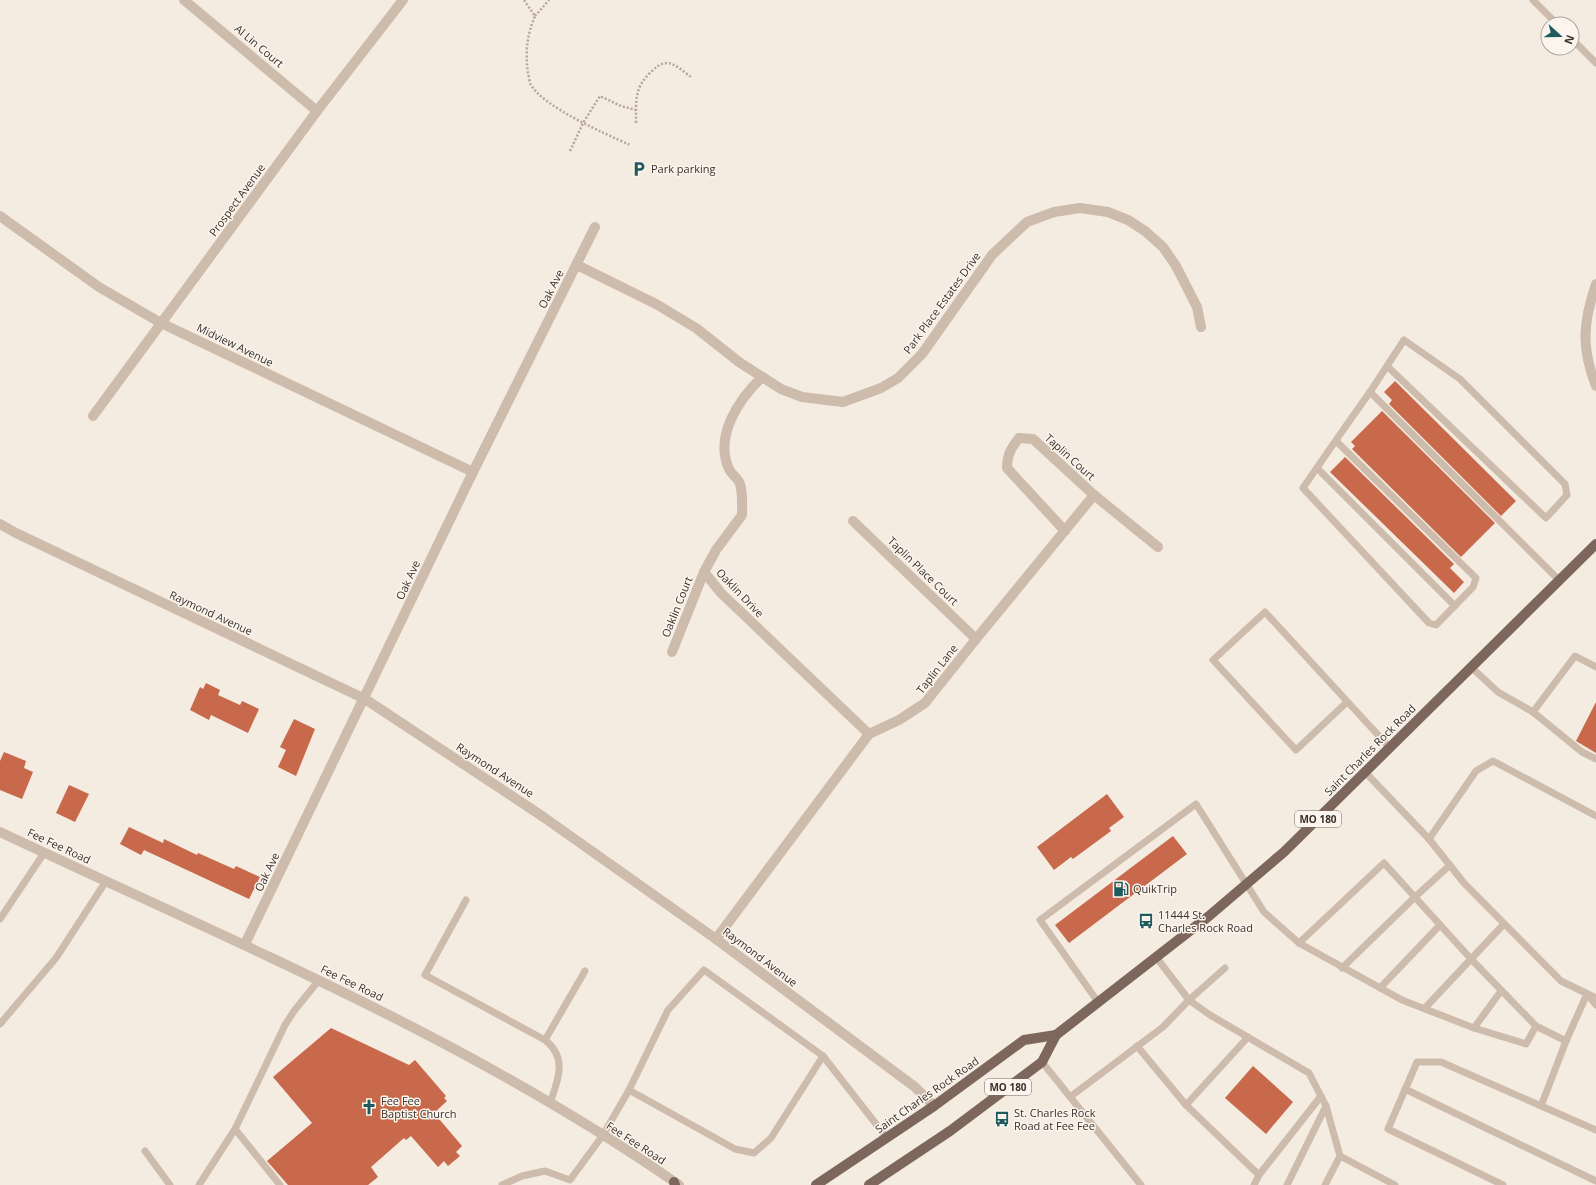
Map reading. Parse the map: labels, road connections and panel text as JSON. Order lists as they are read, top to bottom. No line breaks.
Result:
{"streets":{"main road":["Saint Charles Rock Road","MO 180"],"street":["Al Lin Court","Prospect Avenue","Oak Ave","Park Place Estates Drive","Midview Avenue","Taplin Court","Taplin Place Court","Oaklin Drive","Oaklin Court","Raymond Avenue","Taplin Lane","Fee Fee Road"]},"crossings":[["Al Lin Court","Prospect Avenue"],["Prospect Avenue","Midview Avenue"],["Oak Ave","Park Place Estates Drive"],["Oak Ave","Midview Avenue"],["Oak Ave","Raymond Avenue"],["Oak Ave","Fee Fee Road"],["Park Place Estates Drive","Oaklin Drive"],["Taplin Court","Taplin Lane"],["Taplin Place Court","Taplin Lane"],["Oaklin Drive","Oaklin Court"],["Oaklin Drive","Taplin Lane"],["Raymond Avenue","Taplin Lane"],["Raymond Avenue","Saint Charles Rock Road"]],"places":{"parking":["Park parking"],"fuel station":["QuikTrip"],"bus stop":["11444 St. Charles Rock Road","St. Charles Rock Road at Fee Fee"],"church":["Fee Fee Baptist Church"]},"north":"right"}
